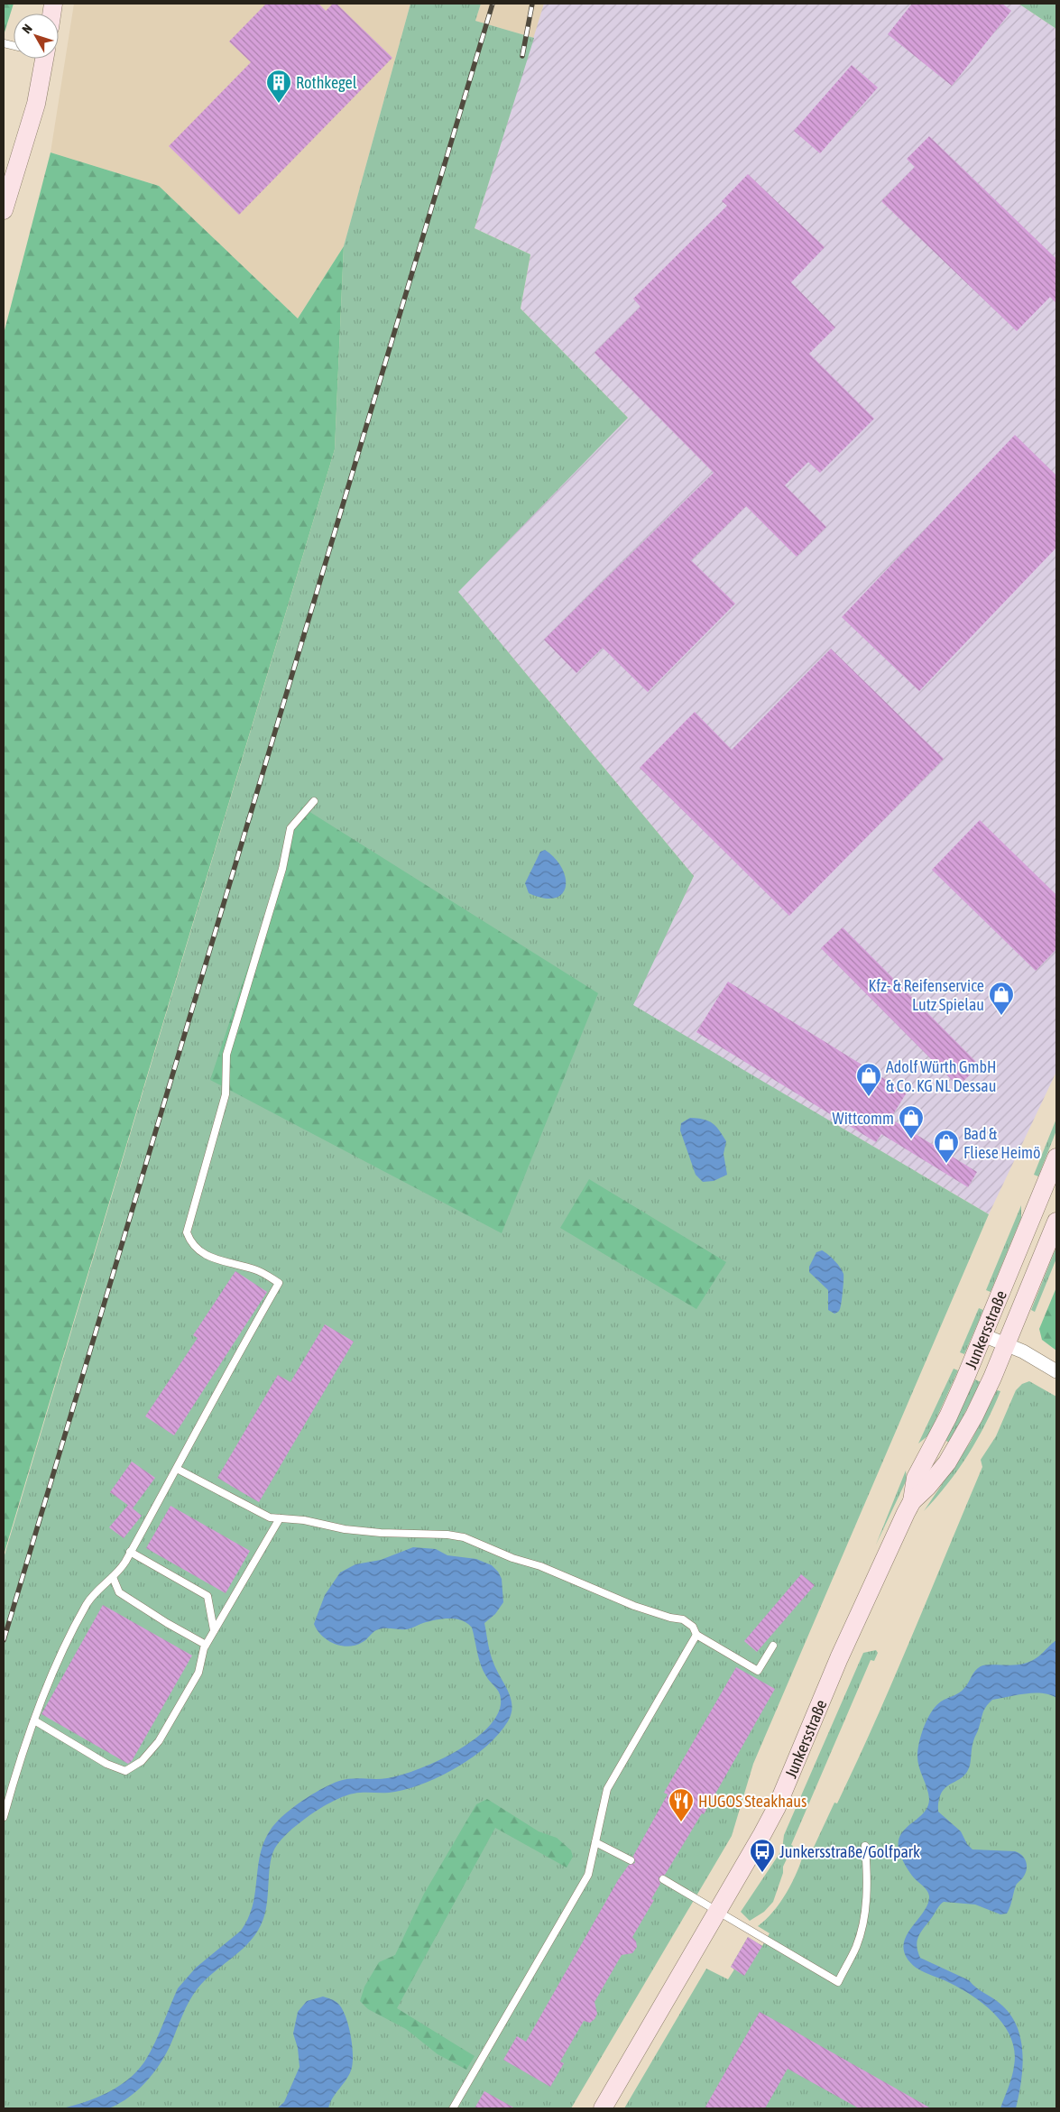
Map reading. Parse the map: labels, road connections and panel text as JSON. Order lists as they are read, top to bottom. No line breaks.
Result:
{"streets":{"main road":["Junkersstraße"]},"places":{"building":["Rothkegel"],"shop":["Kfz- & Reifenservice Lutz Spielau","Adolf Würth GmbH & Co. KG NL Dessau","Wittcomm","Bad & Fliese Heimö"],"restaurant":["HUGOS Steakhaus"],"bus stop":["Junkersstraße/Golfpark"]},"north":"top left"}
